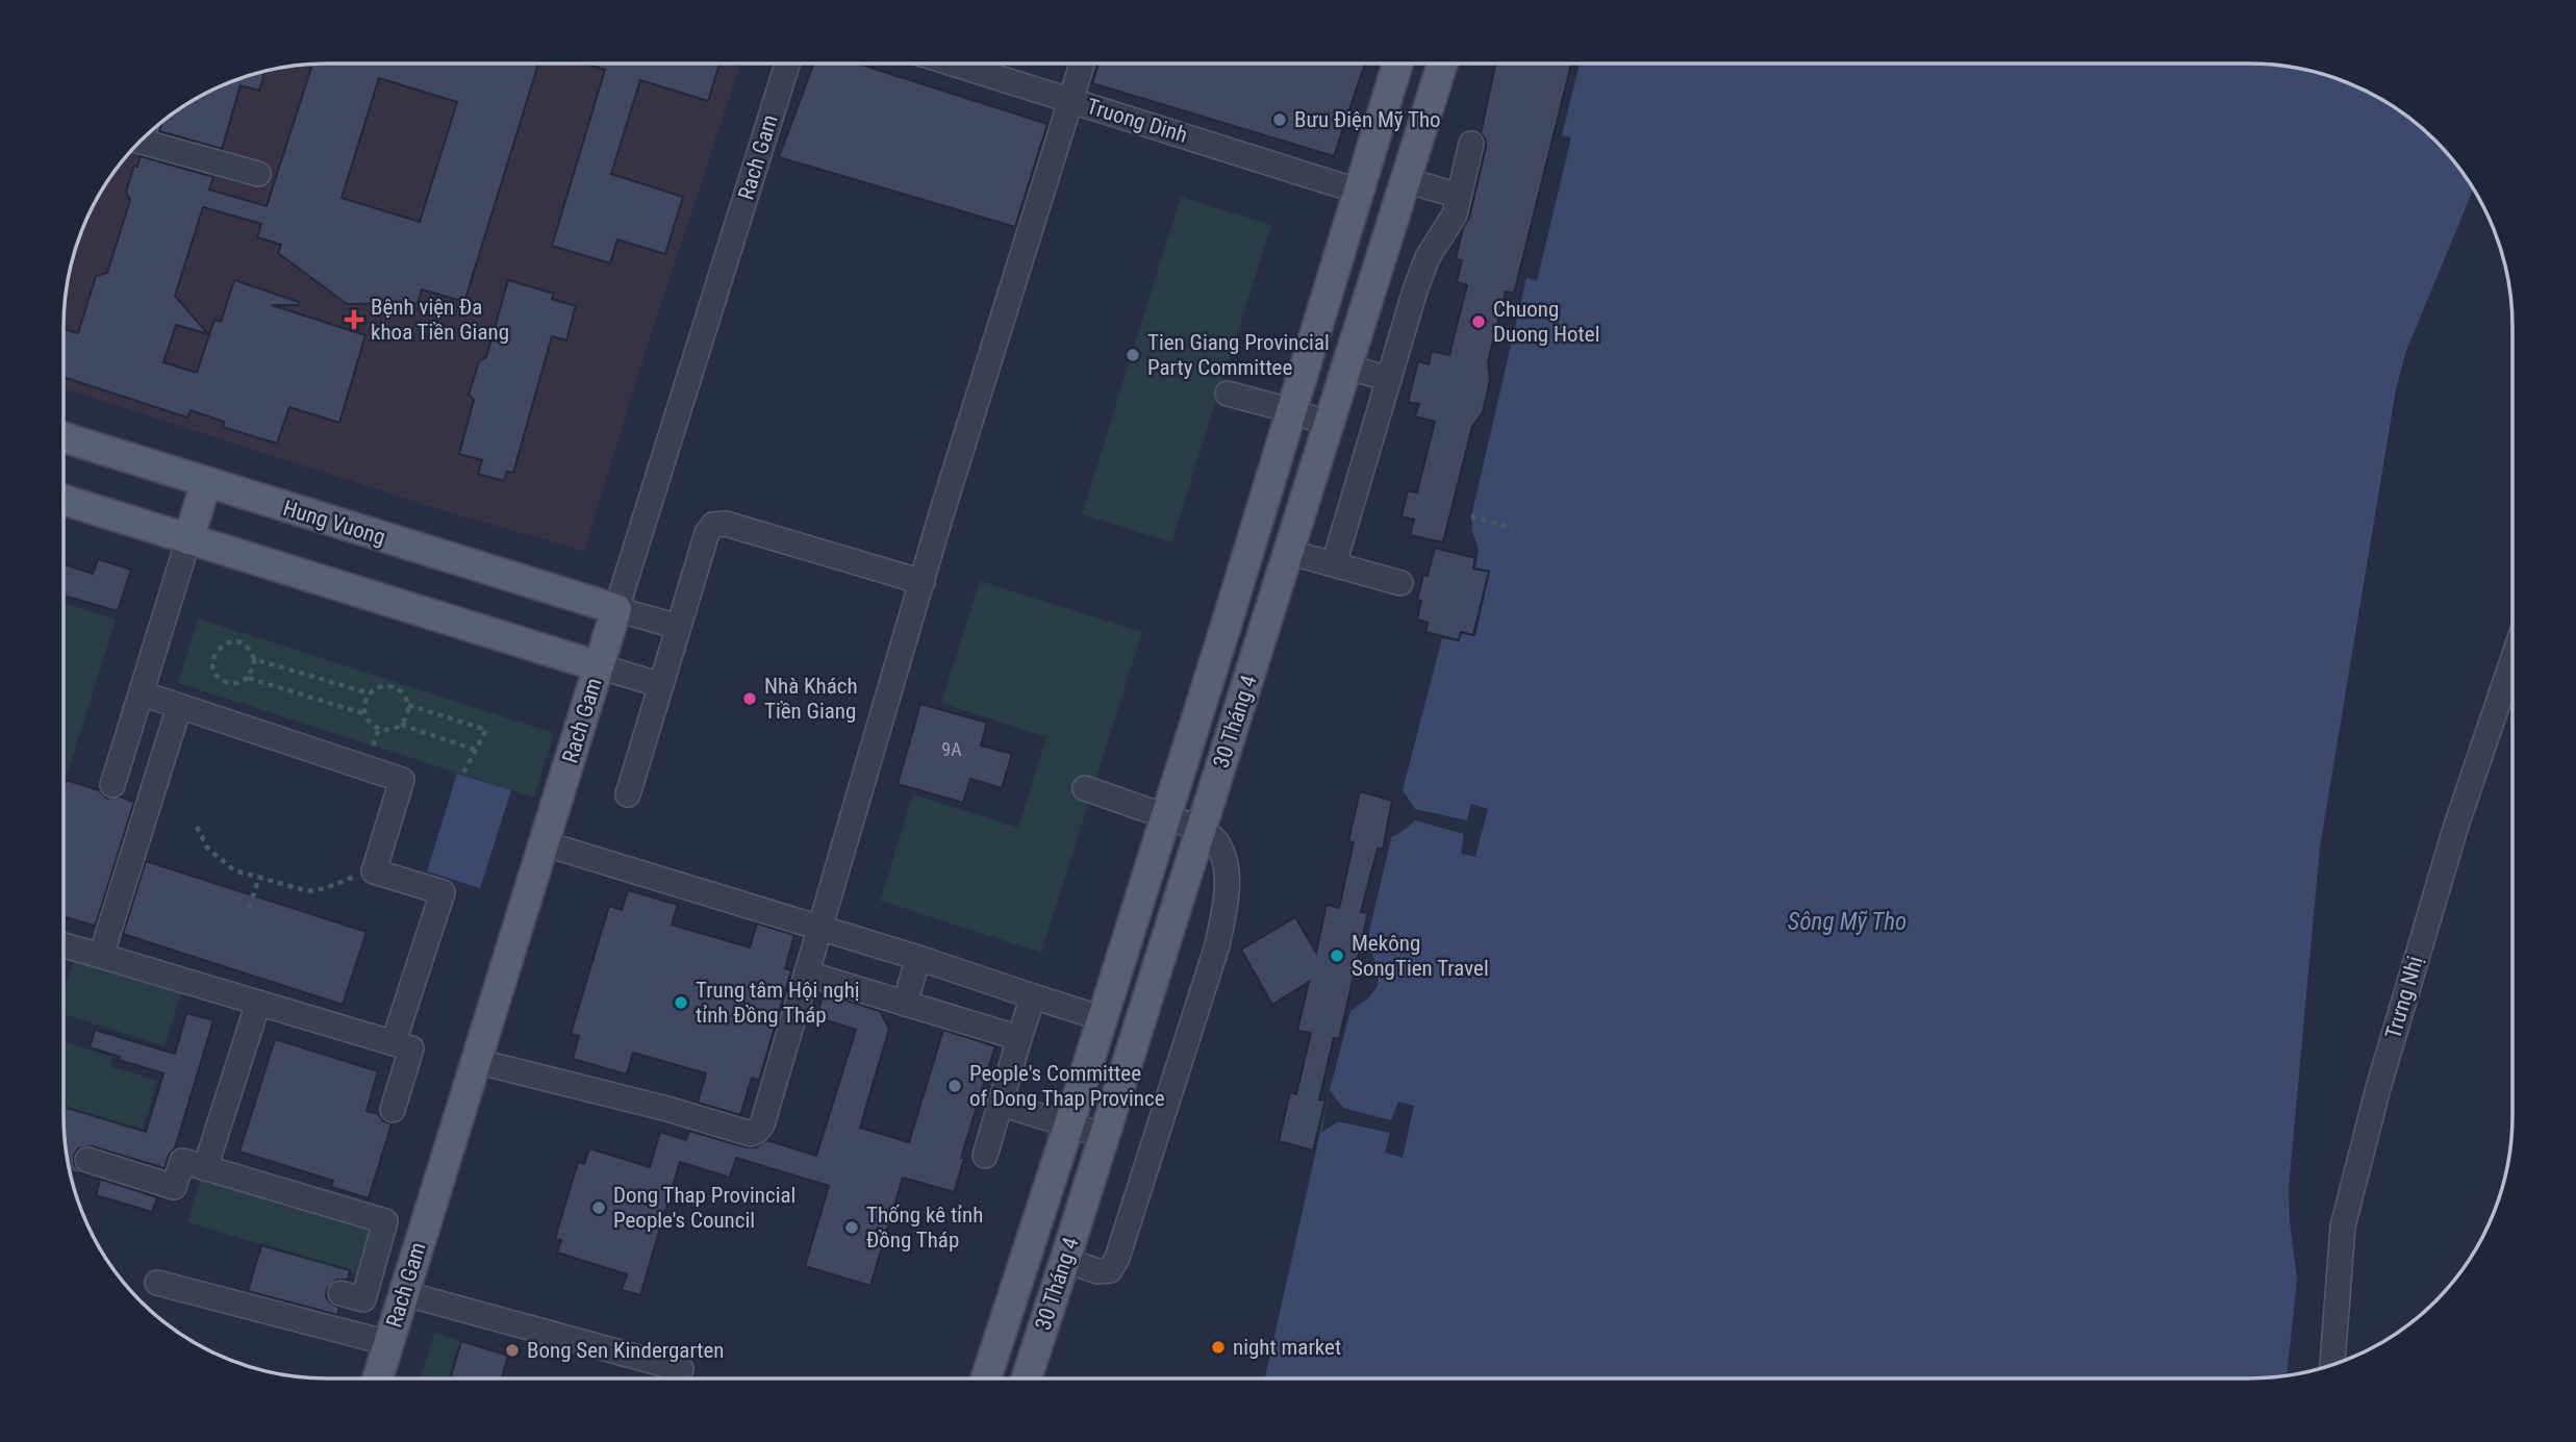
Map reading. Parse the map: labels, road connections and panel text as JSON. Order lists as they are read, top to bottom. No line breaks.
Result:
{"streets":{"main road":["Rach Gam","Hung Vuong","30 Tháng 4"],"street":["Truong Dinh","Trưng Nhị"]},"crossings":[["Truong Dinh","30 Tháng 4"],["Rach Gam","Hung Vuong"]],"water":["Sông Mỹ Tho"],"places":{"other":["Bưu Điện Mỹ Tho","Chuong Duong Hotel","Tien Giang Provincial Party Committee","Nhà Khách Tiền Giang","Mekông SongTien Travel","Trung tâm Hội nghị tỉnh Đồng Tháp","People's Committee of Dong Thap Province","Dong Thap Provincial People's Council","Thống kê tỉnh Đồng Tháp","night market","Bong Sen Kindergarten"],"health":["Bệnh viện Đa khoa Tiền Giang"]},"house_numbers":["9A"]}
